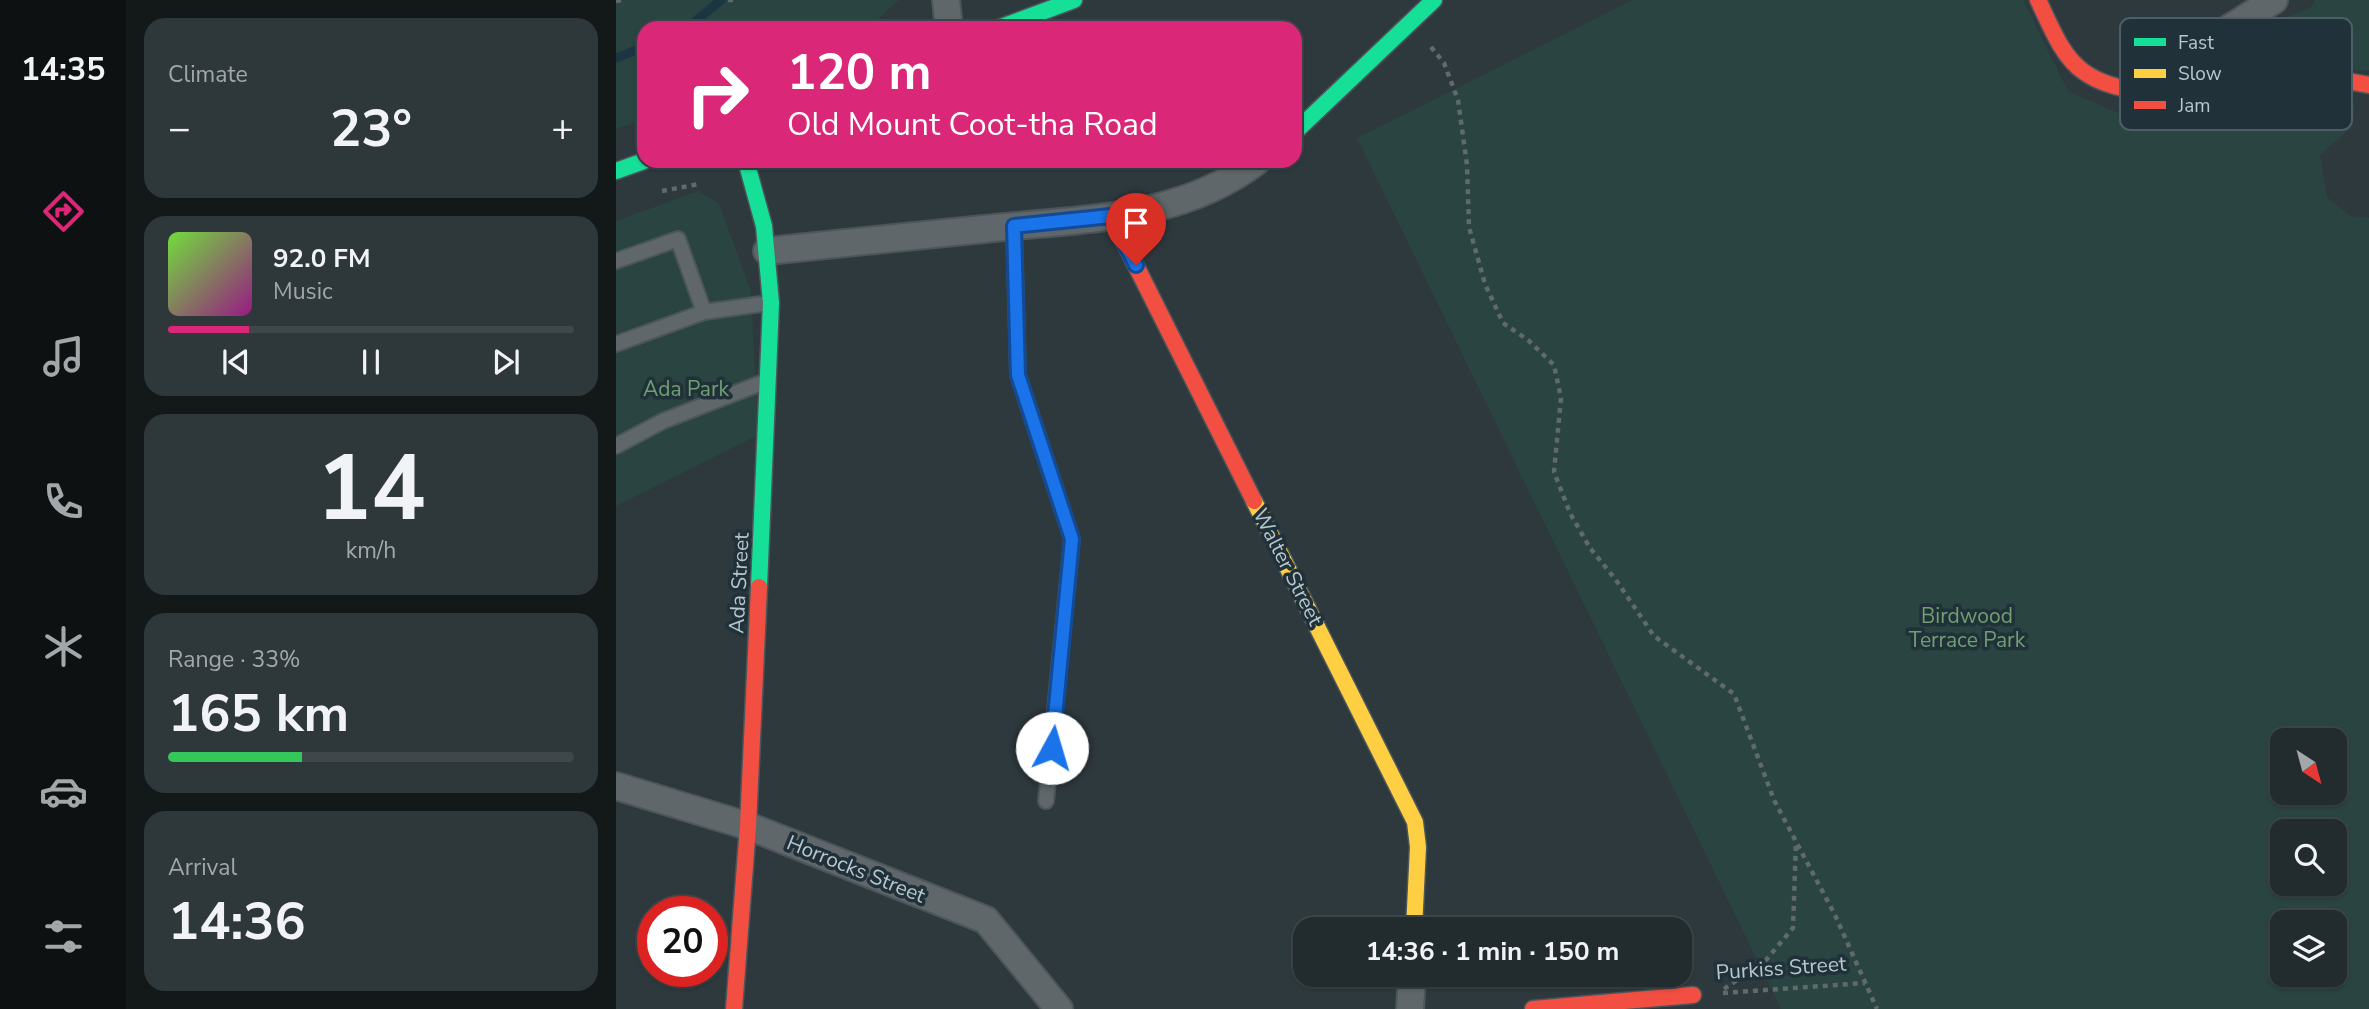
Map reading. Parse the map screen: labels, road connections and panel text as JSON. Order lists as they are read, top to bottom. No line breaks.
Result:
{"streets":{"street":["Walter Street","Ada Street","Horrocks Street","Purkiss Street"]},"crossings":[["Ada Street","Horrocks Street"]],"parks":["Ada Park","Birdwood Terrace Park"],"legend":["Fast","Slow","Jam"],"north":"bottom right","page":{"tabs":"14:35","tile":["Climate",["14","km/h"],["Range · 33%","165 km"],["Arrival","14:36"]],"turn":["120 m","Old Mount Coot-tha Road"],"heat":["−","23°","+"],"song":["92.0 FM","Music"],"limit":"20","trip":"14:36 · 1 min · 150 m"}}
